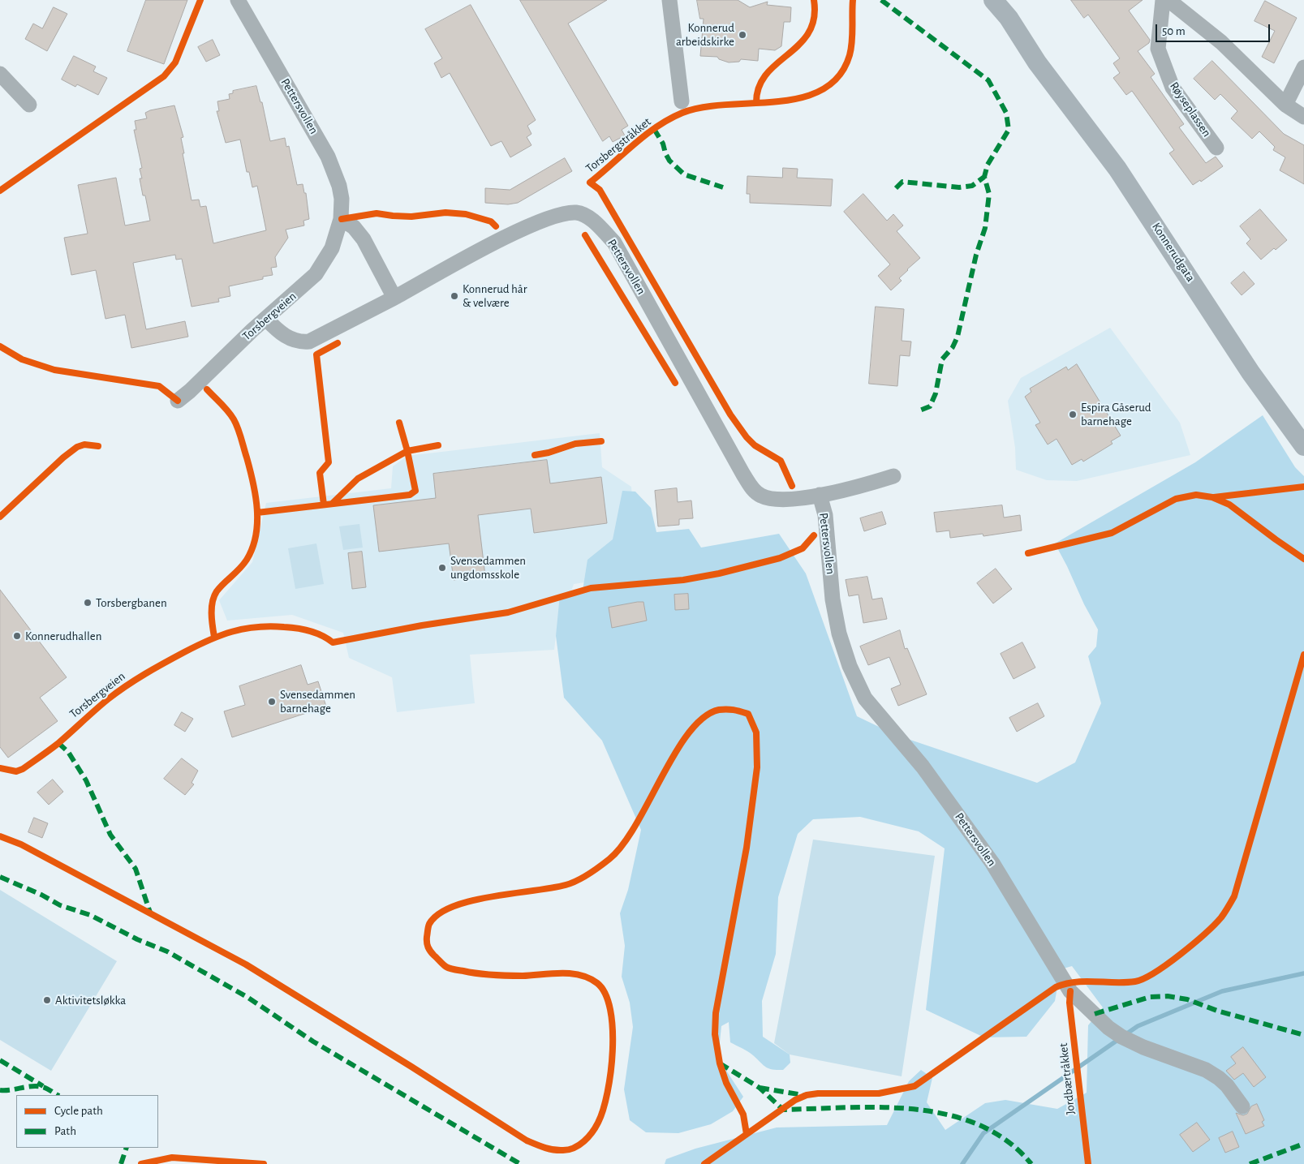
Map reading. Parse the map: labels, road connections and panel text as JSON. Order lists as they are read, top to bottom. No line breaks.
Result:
{"streets":{"main road":["Konnerudgata"],"street":["Pettersvollen","Røyseplassen","Torsbergveien"],"cycle path":["Torsbergstråkket","Jordbærtråkket"]},"crossings":[["Pettersvollen","Torsbergveien"]],"places":["Konnerud arbeidskirke","Konnerud hår & velvære","Espira Gåserud barnehage","Svensedammen ungdomsskole","Torsbergbanen","Konnerudhallen","Svensedammen barnehage","Aktivitetsløkka"],"legend":["Cycle path","Path"],"scale_bar":"50 m"}
